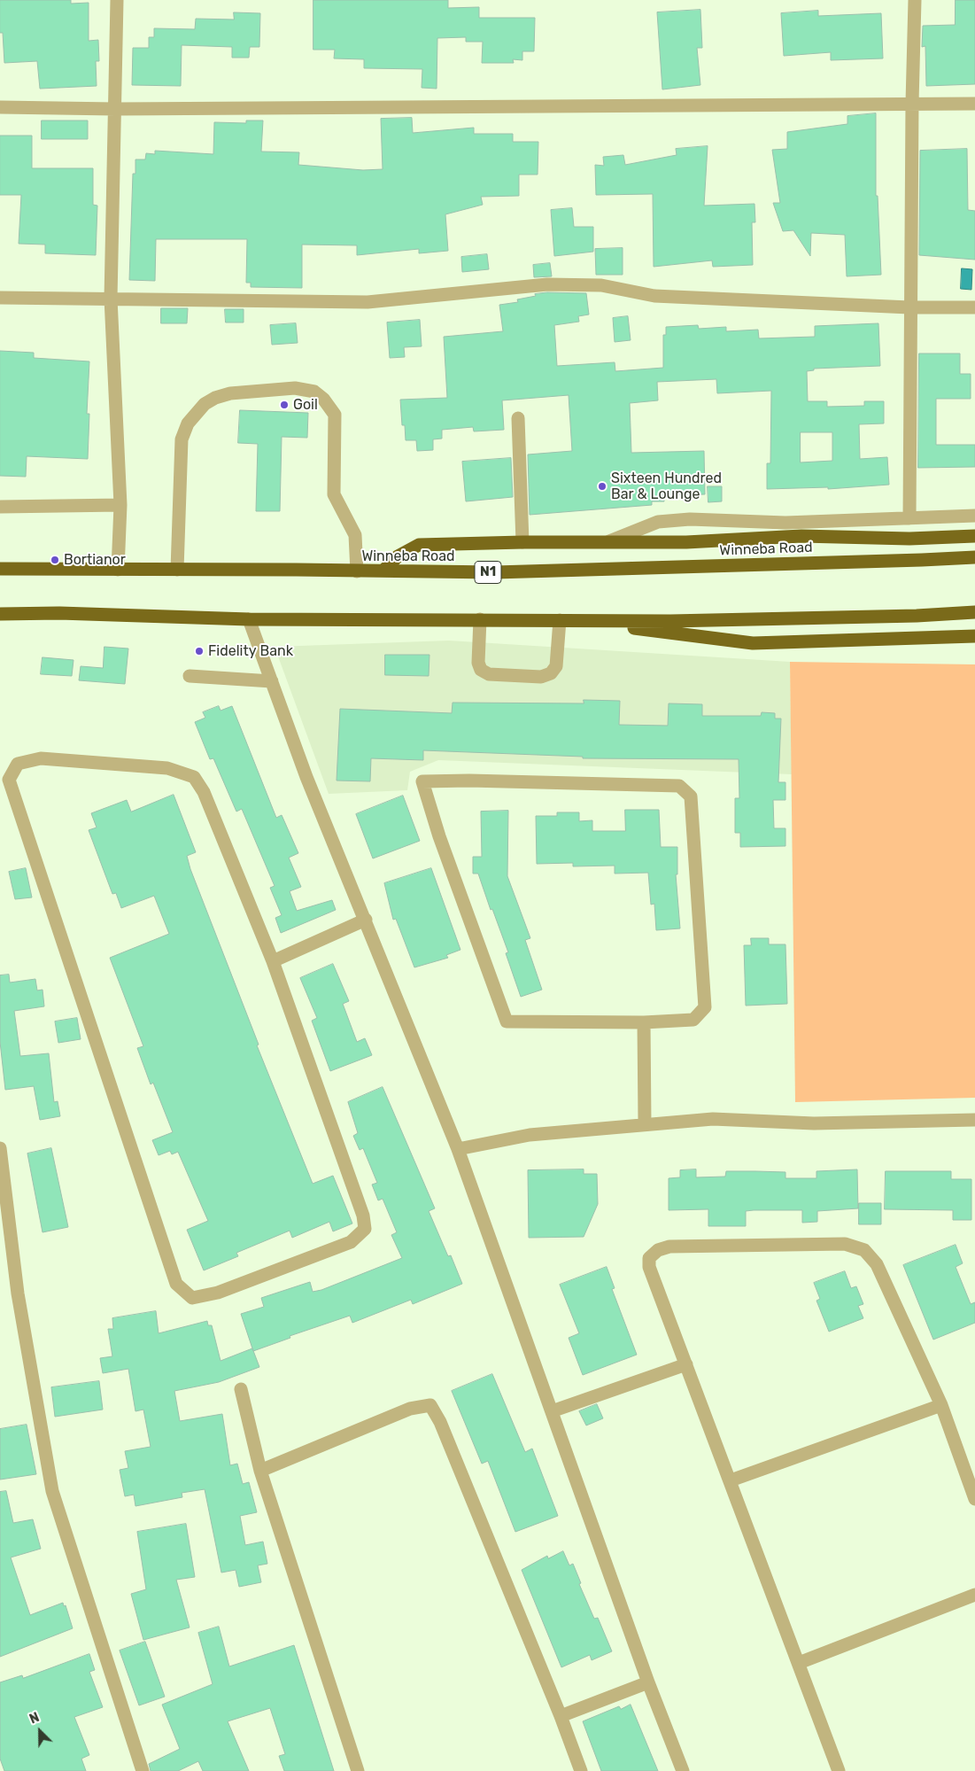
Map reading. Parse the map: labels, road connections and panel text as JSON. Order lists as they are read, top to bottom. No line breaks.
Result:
{"streets":{"highway":["Winneba Road","N1"]},"places":["Goil","Sixteen Hundred Bar & Lounge","Bortianor","Fidelity Bank"],"north":"top left"}
